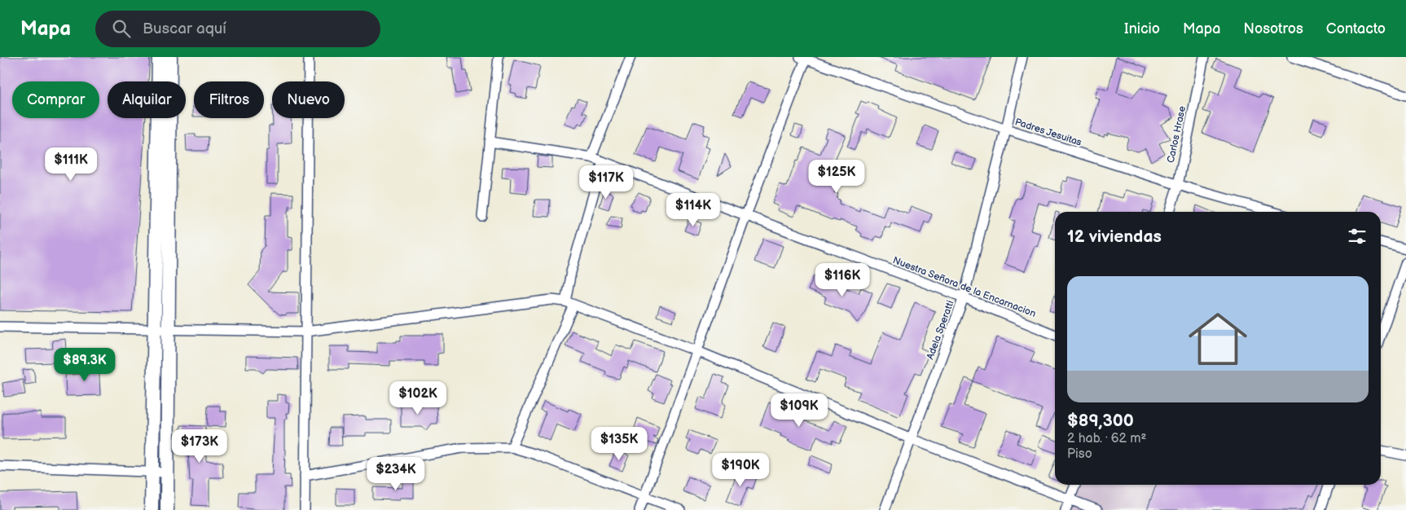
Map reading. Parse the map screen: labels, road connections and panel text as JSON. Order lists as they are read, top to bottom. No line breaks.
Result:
{"streets":{"street":["Padres Jesuitas","Carlos Hrase","Nuestra Señora de la Encarnacion","Adela Speratti"]},"crossings":[["Padres Jesuitas","Carlos Hrase"],["Padres Jesuitas","Adela Speratti"],["Nuestra Señora de la Encarnacion","Adela Speratti"]],"page":{"header":"Mapa","search":"Buscar aquí","nav":["Inicio","Mapa","Nosotros","Contacto"],"chip":["Comprar","Alquilar","Filtros","Nuevo"],"price":["$111K","$125K","$117K","$114K","$116K","$89.3K","$102K","$109K","$135K","$173K","$190K","$234K"],"heading":"12 viviendas","list":[{"name":"$89,300","note":"2 hab. · 62 m² · Piso"}]}}
